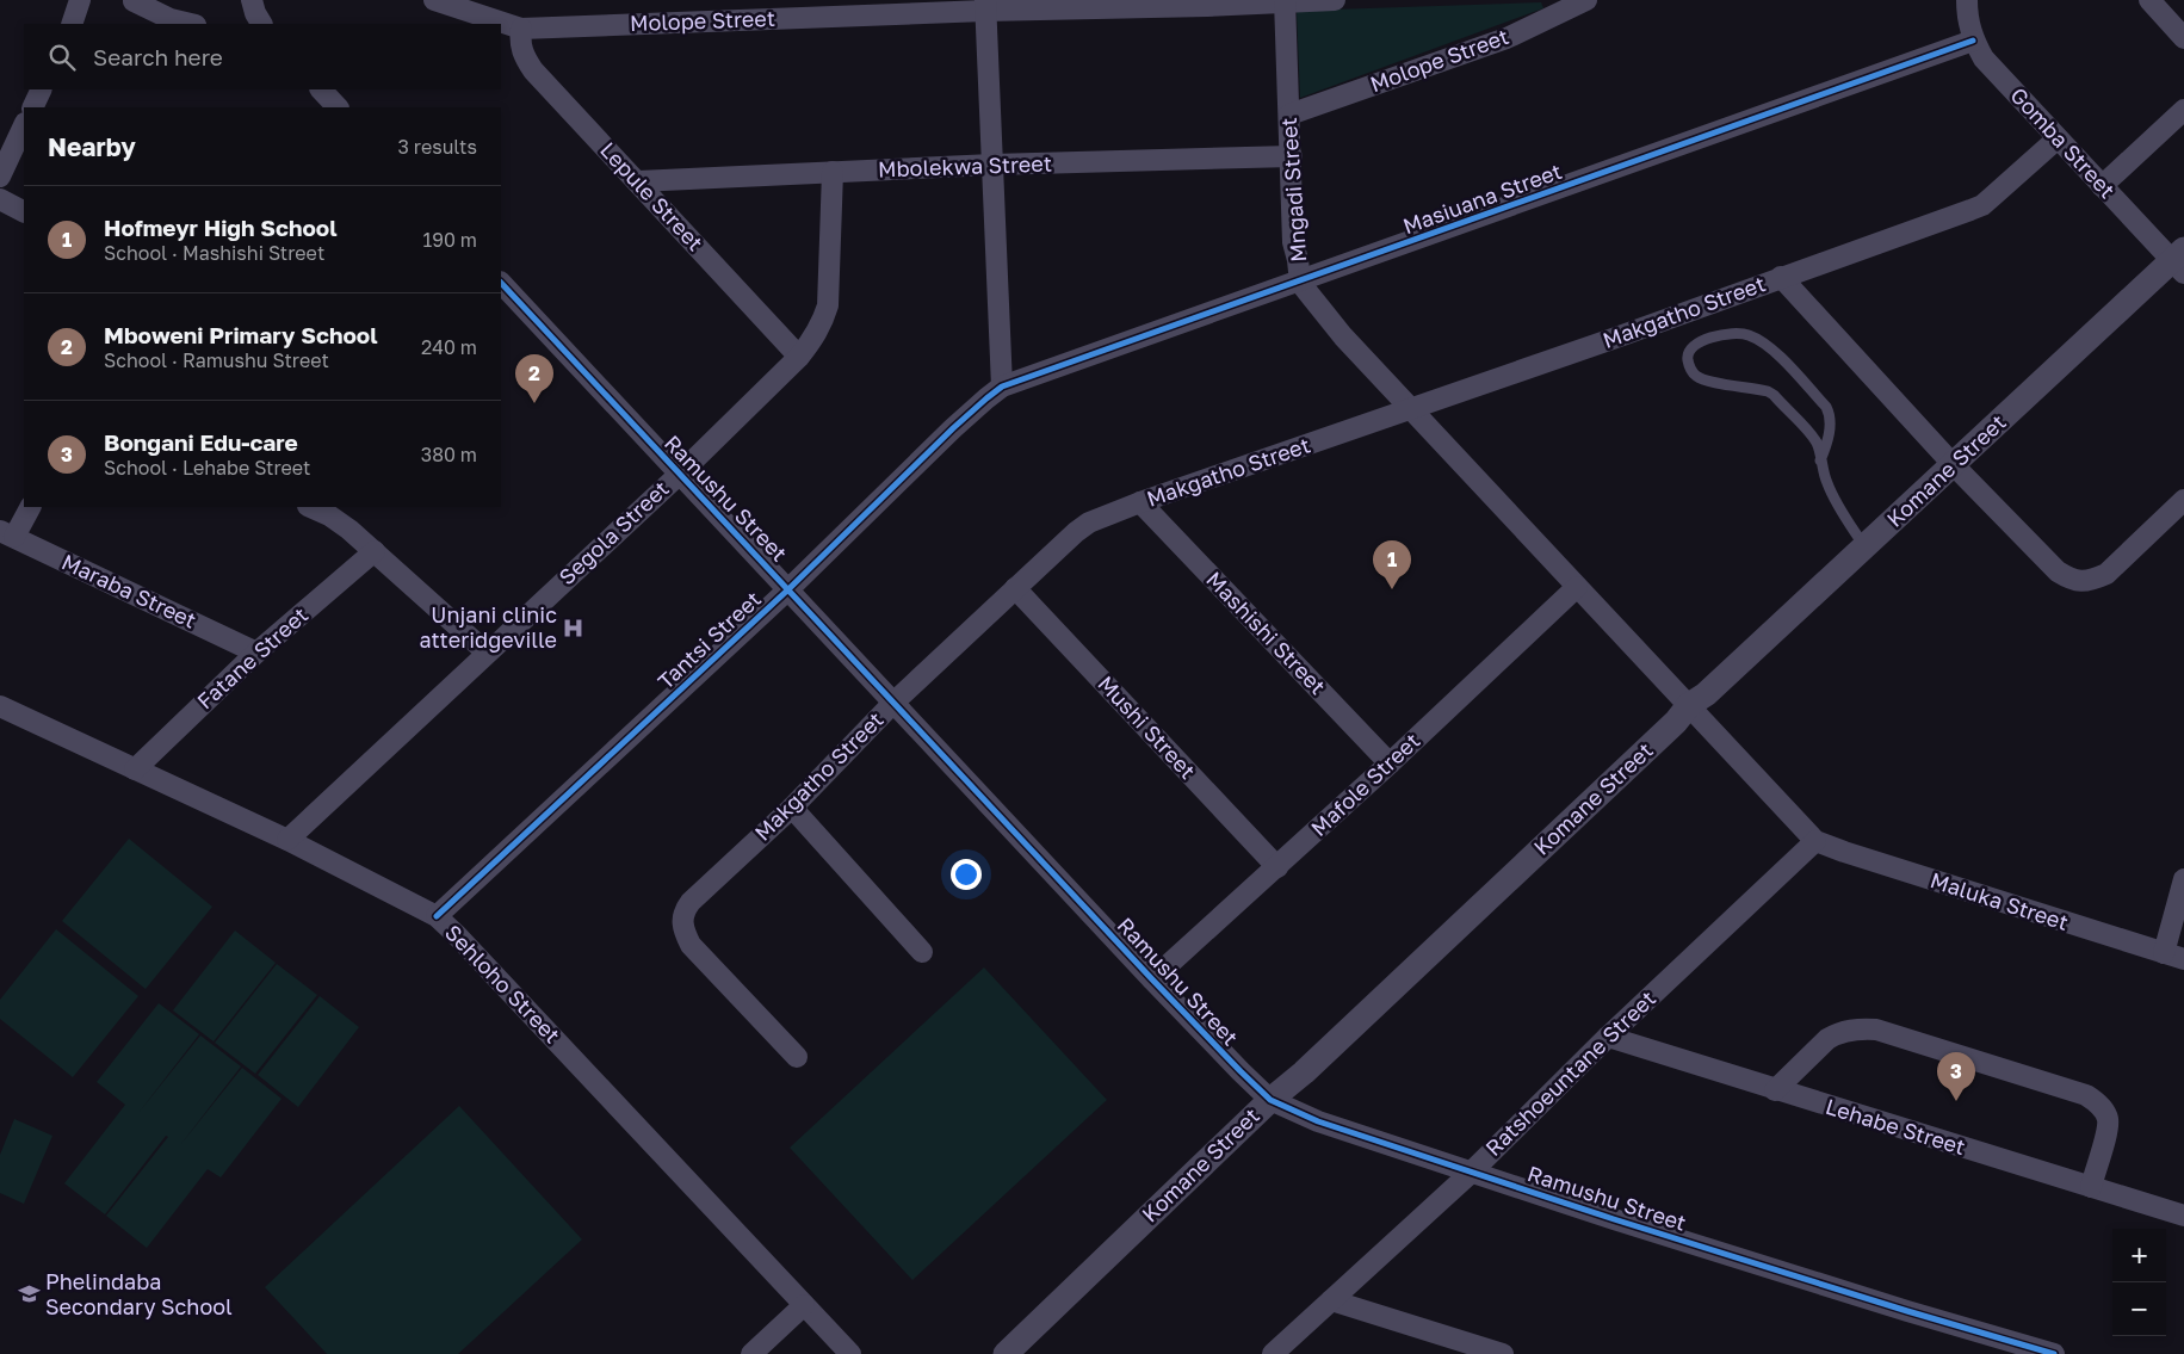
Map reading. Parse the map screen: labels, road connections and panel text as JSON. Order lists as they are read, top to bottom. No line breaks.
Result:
{"streets":{"street":["Molope Street","Gomba Street","Mbolekwa Street","Mngadi Street","Lepule Street","Masiuana Street","Makgatho Street","Komane Street","Ramushu Street","Segola Street","Maraba Street","Mashishi Street","Tantsi Street","Fatane Street","Mushi Street","Mafole Street","Maluka Street","Sehloho Street","Ratshoeuntane Street","Lehabe Street"]},"crossings":[["Molope Street","Mngadi Street"],["Molope Street","Lepule Street"],["Gomba Street","Masiuana Street"],["Gomba Street","Makgatho Street"],["Gomba Street","Komane Street"],["Mbolekwa Street","Mngadi Street"],["Mbolekwa Street","Lepule Street"],["Mbolekwa Street","Segola Street"],["Mngadi Street","Masiuana Street"],["Mngadi Street","Makgatho Street"],["Mngadi Street","Komane Street"],["Mngadi Street","Mafole Street"],["Mngadi Street","Maluka Street"],["Mngadi Street","Ratshoeuntane Street"],["Lepule Street","Segola Street"],["Masiuana Street","Tantsi Street"],["Makgatho Street","Ramushu Street"],["Makgatho Street","Mashishi Street"],["Makgatho Street","Mushi Street"],["Komane Street","Ramushu Street"],["Ramushu Street","Segola Street"],["Ramushu Street","Tantsi Street"],["Ramushu Street","Mafole Street"],["Ramushu Street","Ratshoeuntane Street"],["Segola Street","Sehloho Street"],["Maraba Street","Fatane Street"],["Mashishi Street","Mafole Street"],["Tantsi Street","Sehloho Street"],["Fatane Street","Sehloho Street"],["Mushi Street","Mafole Street"],["Maluka Street","Ratshoeuntane Street"],["Ratshoeuntane Street","Lehabe Street"]],"places":{"hospital":["Unjani clinic atteridgeville"],"school or university":["Phelindaba Secondary School"]},"page":{"search":"Search here","heading":["Nearby","3 results"],"list":[{"mark":"1","name":"Hofmeyr High School","note":"School · Mashishi Street","value":"190 m"},{"mark":"2","name":"Mboweni Primary School","note":"School · Ramushu Street","value":"240 m"},{"mark":"3","name":"Bongani Edu-care","note":"School · Lehabe Street","value":"380 m"}],"pins":["2","1","3"],"map_buttons":["+","−"]}}
